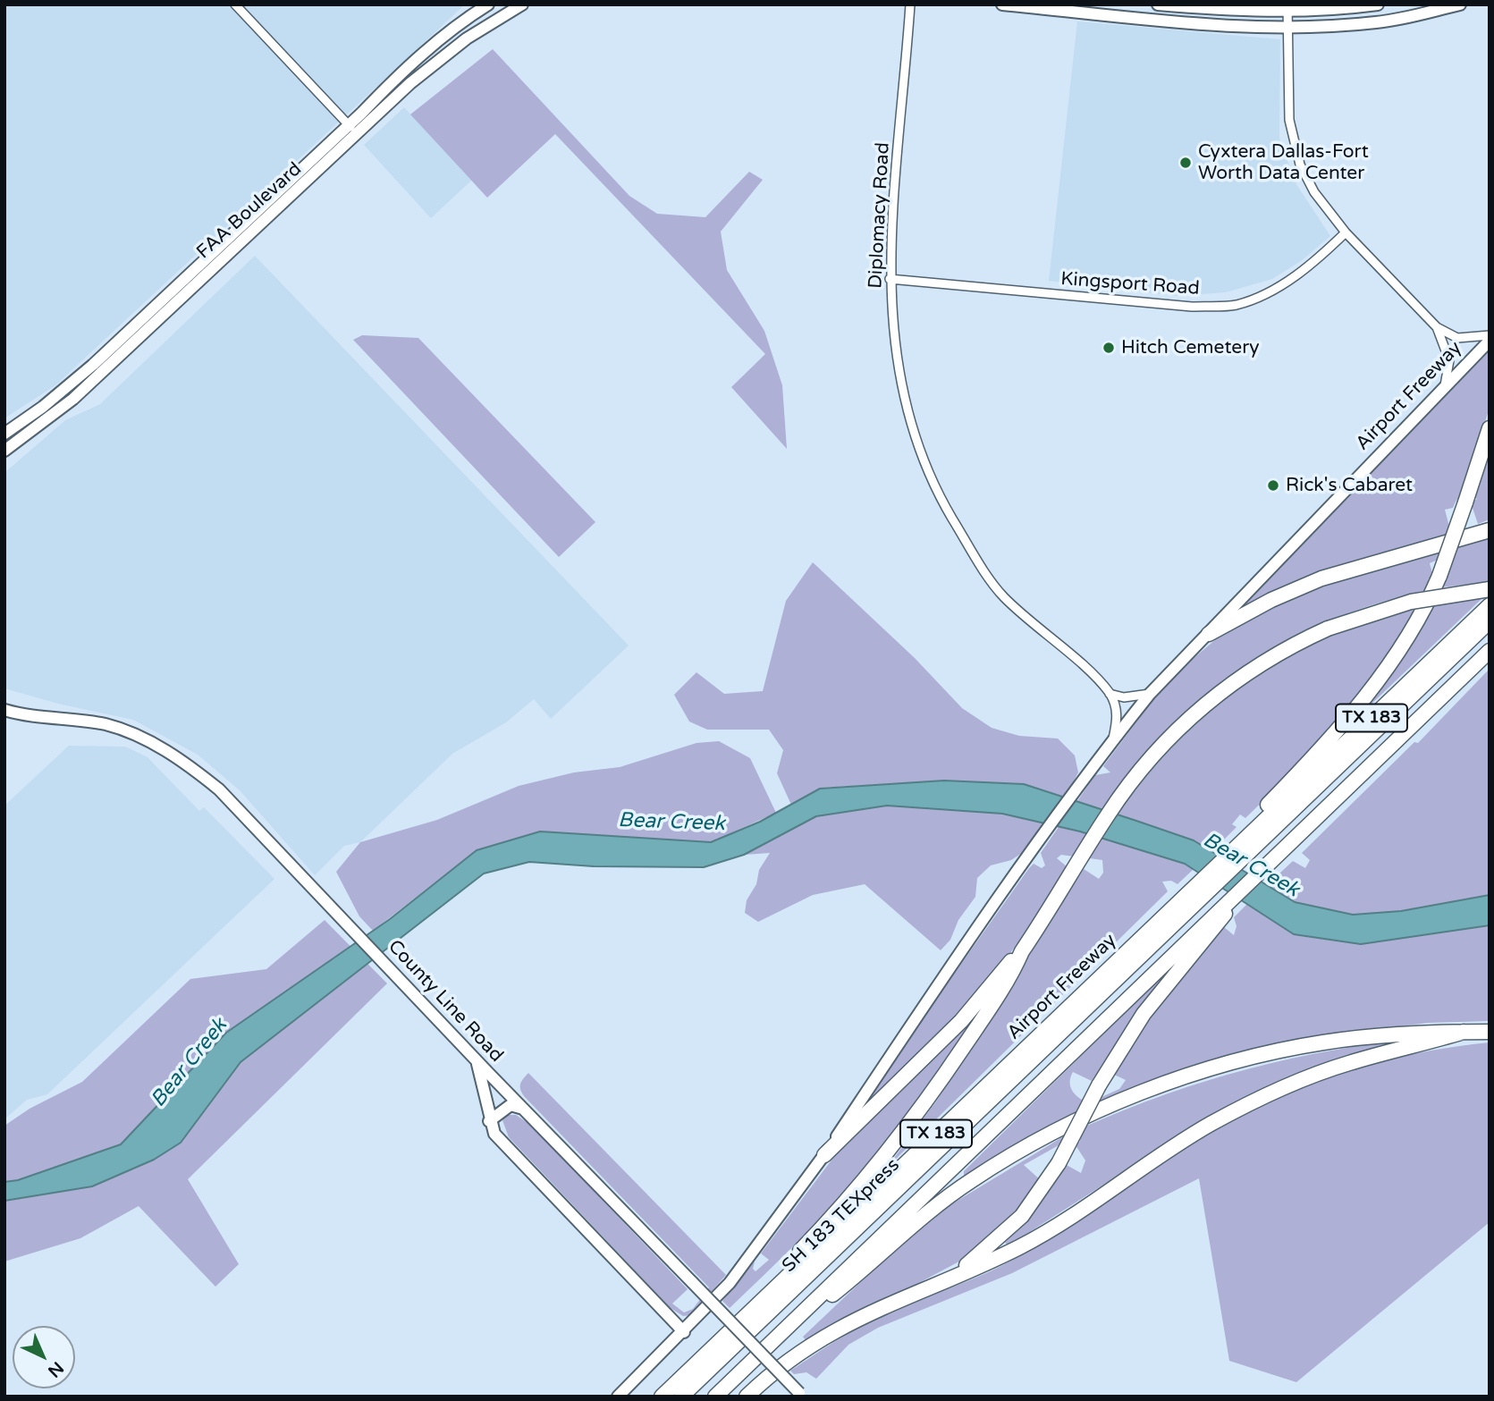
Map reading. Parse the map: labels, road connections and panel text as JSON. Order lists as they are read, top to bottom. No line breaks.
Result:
{"streets":{"highway":["Airport Freeway","TX 183","SH 183 TEXpress"],"street":["FAA Boulevard","Diplomacy Road","Kingsport Road","County Line Road"]},"crossings":[["Diplomacy Road","Kingsport Road"],["Airport Freeway","SH 183 TEXpress"]],"water":["Bear Creek"],"places":["Cyxtera Dallas-Fort Worth Data Center","Hitch Cemetery","Rick's Cabaret"],"north":"bottom right"}
